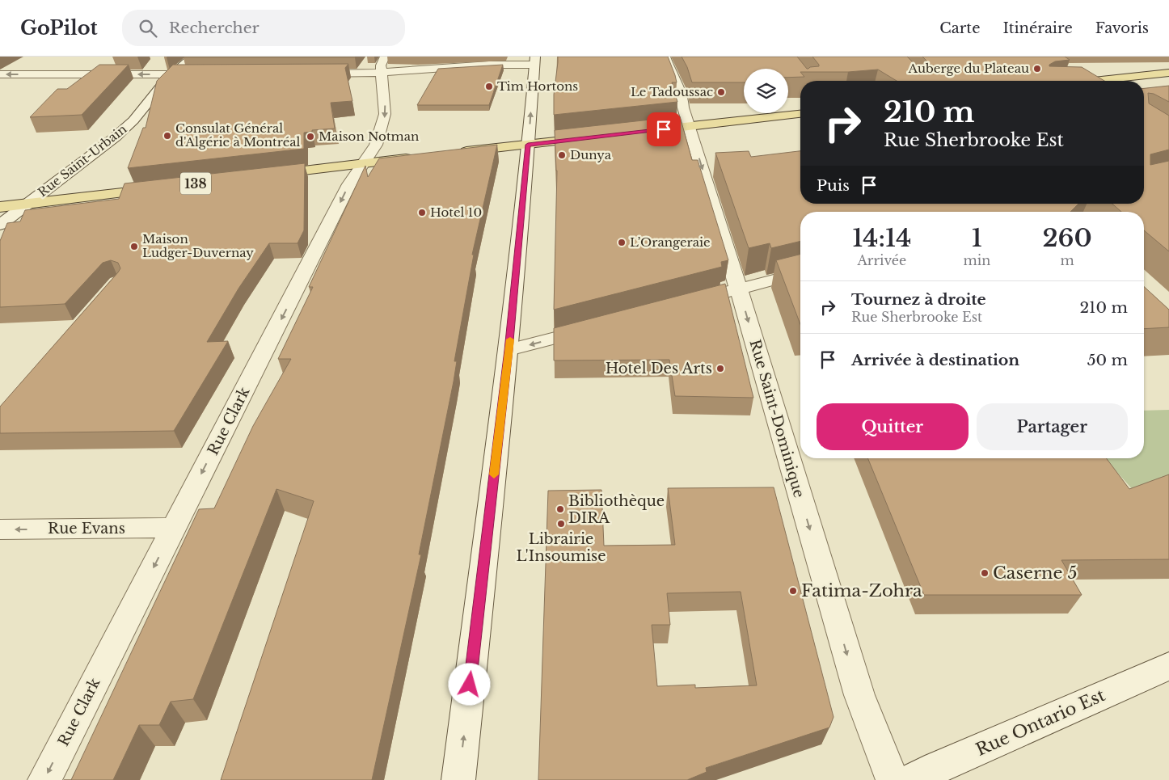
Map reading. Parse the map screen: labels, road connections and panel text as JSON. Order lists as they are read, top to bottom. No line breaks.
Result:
{"streets":{"main road":["138"],"street":["Rue Saint-Urbain","Rue Saint-Dominique","Rue Clark","Rue Evans","Rue Ontario Est"]},"crossings":[["Rue Saint-Urbain","138"],["Rue Clark","Rue Evans"]],"one_way":["Rue Saint-Dominique","Rue Evans"],"places":["Auberge du Plateau","Tim Hortons","Le Tadoussac","Consulat Général d'Algérie à Montréal","Maison Notman","Dunya","Hotel 10","L’Orangeraie","Maison Ludger-Duvernay","Hotel Des Arts","Bibliothèque DIRA","Librairie L'Insoumise","Caserne 5","Fatima-Zohra"],"page":{"header":"GoPilot","search":"Rechercher","nav":["Carte","Itinéraire","Favoris"],"turn":["210 m","Rue Sherbrooke Est"],"then":"Puis","eta":["14:14","Arrivée","1","min","260","m"],"list":[{"name":"Tournez à droite","note":"Rue Sherbrooke Est","value":"210 m"},{"name":"Arrivée à destination","value":"50 m"}],"buttons":["Quitter","Partager"]}}
